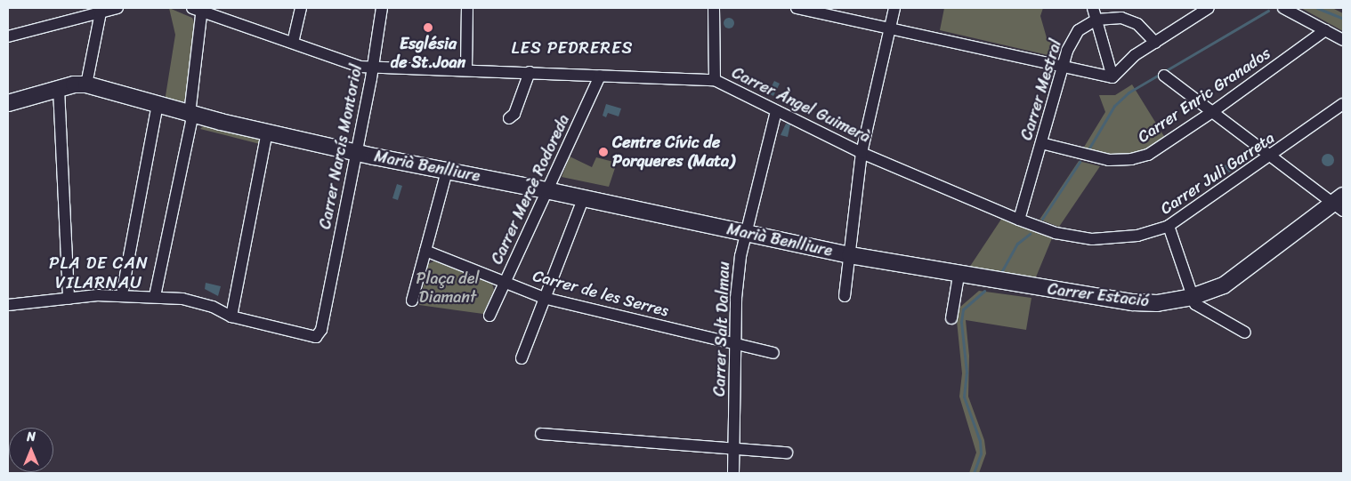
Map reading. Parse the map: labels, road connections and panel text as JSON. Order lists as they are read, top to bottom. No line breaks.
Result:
{"streets":{"street":["Carrer Mestral","Carrer Enric Granados","Carrer Àngel Guimerà","Carrer Narcís Montoriol","Marià Benlliure","Carrer Juli Garreta","Carrer Mercè Rodoreda","Carrer de les Serres","Carrer Estació","Carrer Salt Dalmau"]},"crossings":[["Carrer Mestral","Carrer Enric Granados"],["Carrer Mestral","Carrer Àngel Guimerà"],["Carrer Mestral","Carrer Juli Garreta"],["Carrer Àngel Guimerà","Carrer Narcís Montoriol"],["Carrer Àngel Guimerà","Carrer Juli Garreta"],["Carrer Àngel Guimerà","Carrer Mercè Rodoreda"],["Carrer Àngel Guimerà","Carrer Salt Dalmau"],["Carrer Narcís Montoriol","Marià Benlliure"],["Marià Benlliure","Carrer Mercè Rodoreda"],["Marià Benlliure","Carrer Estació"],["Marià Benlliure","Carrer Salt Dalmau"],["Carrer Mercè Rodoreda","Carrer de les Serres"],["Carrer de les Serres","Carrer Salt Dalmau"]],"districts":["LES PEDRERES","PLA DE CAN VILARNAU"],"parks":["Plaça del Diamant"],"places":["Església de St.Joan","Centre Cívic de Porqueres (Mata)"],"north":"top"}
